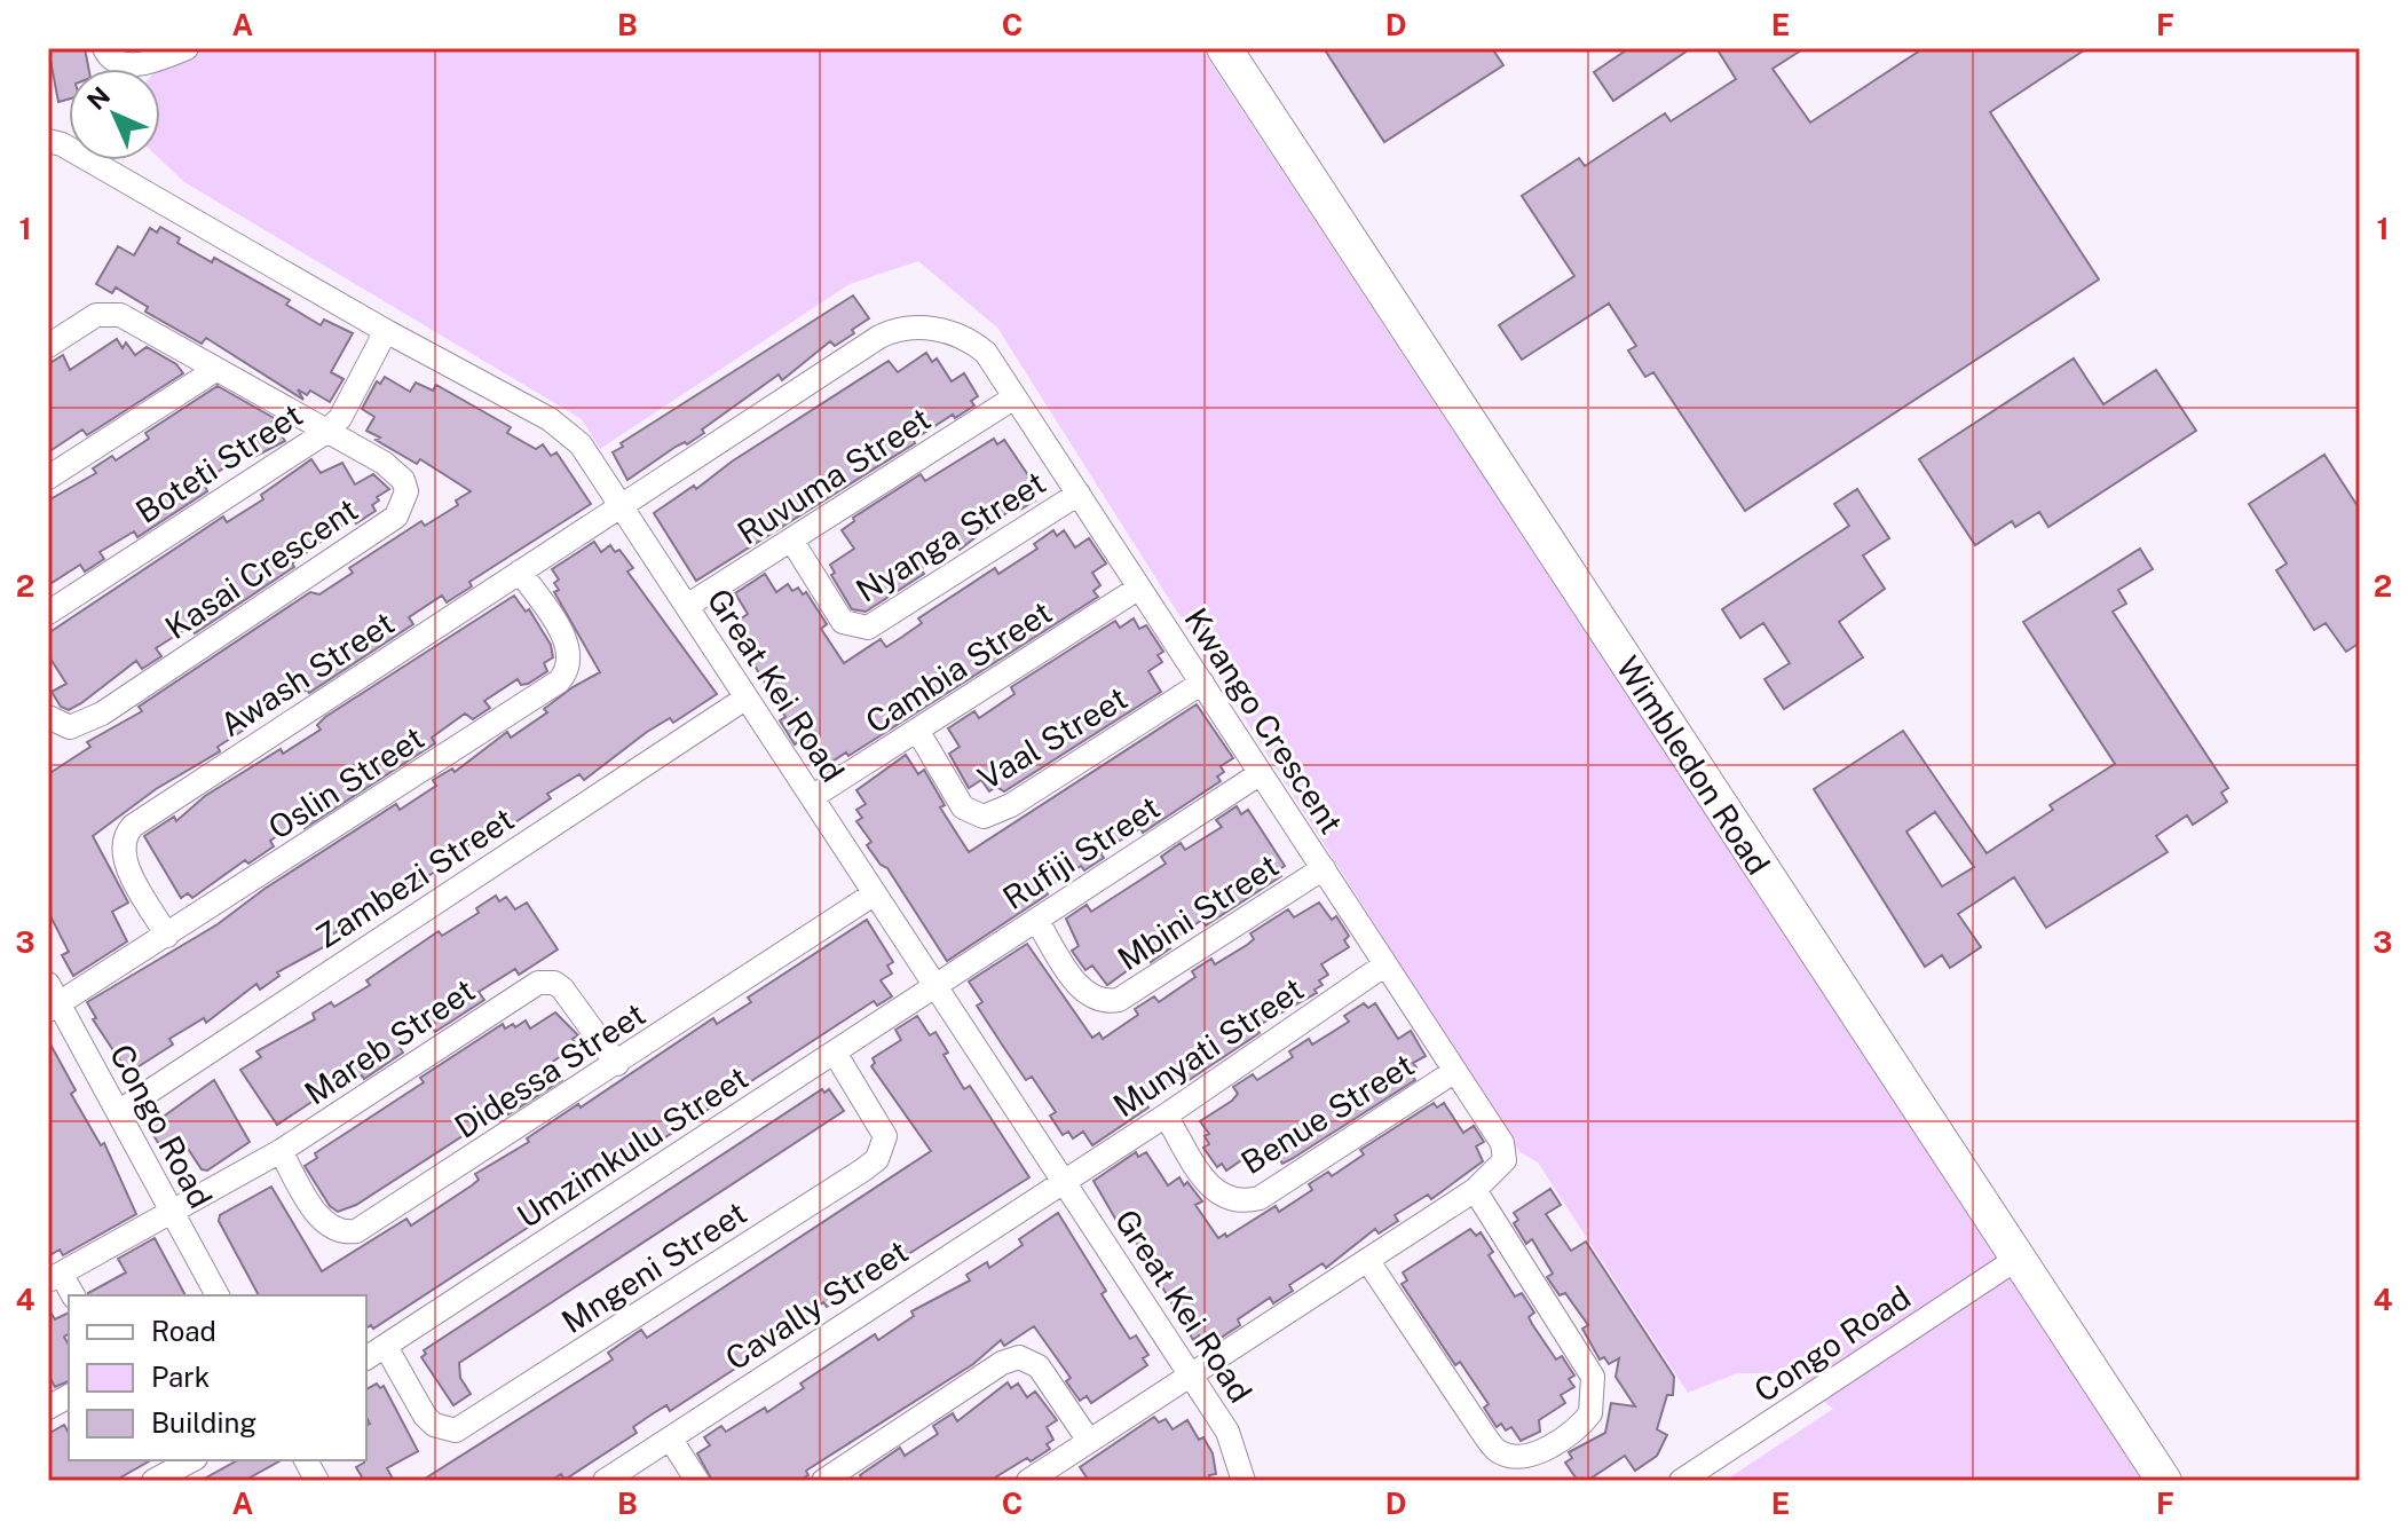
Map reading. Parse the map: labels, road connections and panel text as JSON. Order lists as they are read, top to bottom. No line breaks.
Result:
{"streets":{"main road":["Wimbledon Road"],"street":["Boteti Street","Ruvuma Street","Nyanga Street","Kasai Crescent","Cambia Street","Awash Street","Great Kei Road","Kwango Crescent","Vaal Street","Oslin Street","Rufiji Street","Zambezi Street","Mbini Street","Mareb Street","Munyati Street","Didessa Street","Benue Street","Congo Road","Umzimkulu Street","Mngeni Street","Cavally Street"]},"crossings":[["Boteti Street","Kasai Crescent"],["Boteti Street","Great Kei Road"],["Ruvuma Street","Nyanga Street"],["Ruvuma Street","Great Kei Road"],["Ruvuma Street","Kwango Crescent"],["Nyanga Street","Kwango Crescent"],["Cambia Street","Great Kei Road"],["Cambia Street","Kwango Crescent"],["Cambia Street","Vaal Street"],["Awash Street","Great Kei Road"],["Awash Street","Kwango Crescent"],["Awash Street","Oslin Street"],["Great Kei Road","Kwango Crescent"],["Great Kei Road","Rufiji Street"],["Great Kei Road","Zambezi Street"],["Great Kei Road","Munyati Street"],["Great Kei Road","Didessa Street"],["Great Kei Road","Umzimkulu Street"],["Great Kei Road","Cavally Street"],["Kwango Crescent","Vaal Street"],["Kwango Crescent","Rufiji Street"],["Kwango Crescent","Mbini Street"],["Kwango Crescent","Munyati Street"],["Kwango Crescent","Benue Street"],["Wimbledon Road","Congo Road"],["Oslin Street","Congo Road"],["Rufiji Street","Mbini Street"],["Rufiji Street","Umzimkulu Street"],["Zambezi Street","Congo Road"],["Mareb Street","Didessa Street"],["Mareb Street","Congo Road"],["Munyati Street","Benue Street"],["Munyati Street","Cavally Street"],["Umzimkulu Street","Mngeni Street"]],"legend":["Road","Park","Building"],"north":"top left","grid":{"columns":["A","B","C","D","E","F"],"rows":["1","2","3","4"]}}
